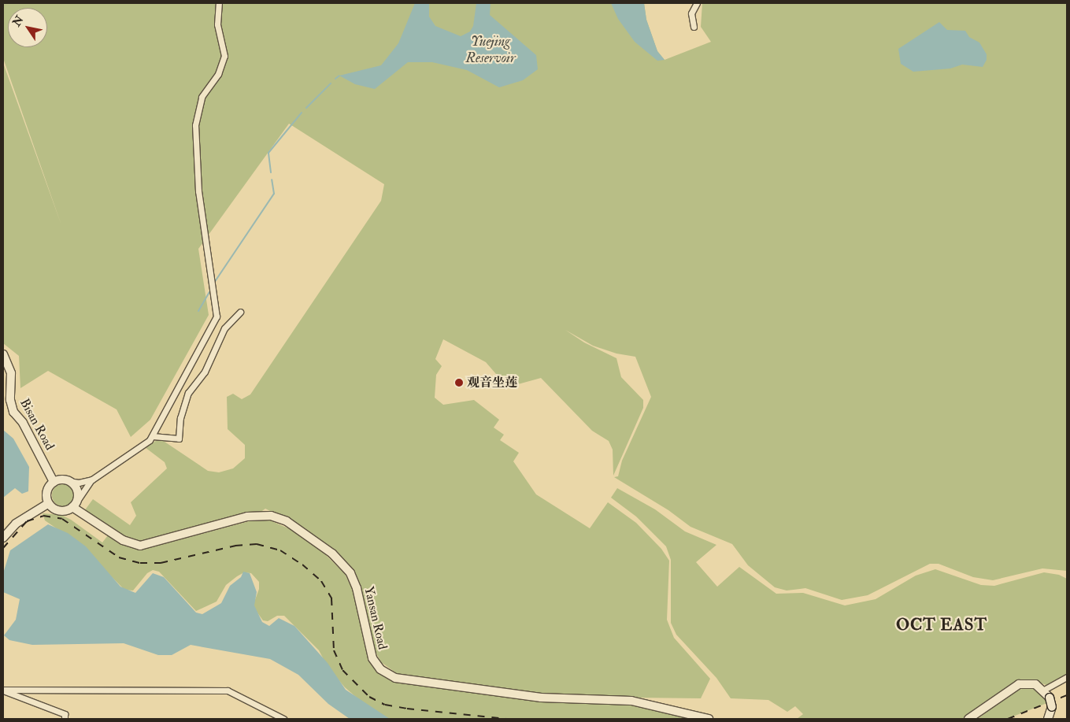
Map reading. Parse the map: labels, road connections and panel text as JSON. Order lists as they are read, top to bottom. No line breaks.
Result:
{"streets":{"main road":["Bisan Road","Yansan Road"]},"crossings":[["Bisan Road","Yansan Road"]],"districts":["OCT EAST"],"water":["Yuejing Reservoir"],"places":["观音坐莲"],"north":"top left"}
